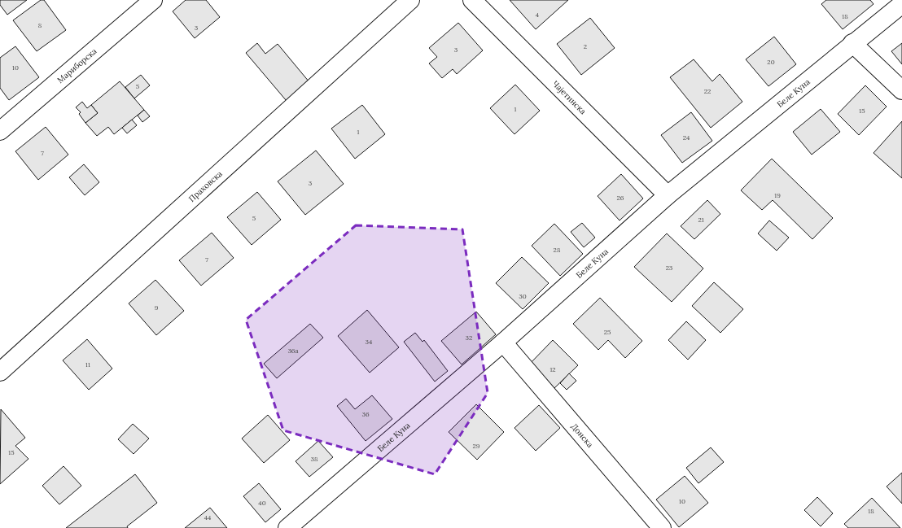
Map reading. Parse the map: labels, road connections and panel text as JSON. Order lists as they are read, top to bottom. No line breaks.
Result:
{"streets":{"street":["Мариборска","Беле Куна","Чајетинска","Праховска","Донска"]},"crossings":[["Беле Куна","Чајетинска"],["Беле Куна","Донска"]],"house_numbers":["4","18","8","3","2","3","20","10","5","22","1","15","1","24","7","3","19","26","5","21","28","7","23","30","9","25","32","34","36a","11","12","36","29","15","38","10","40","18","44"]}
